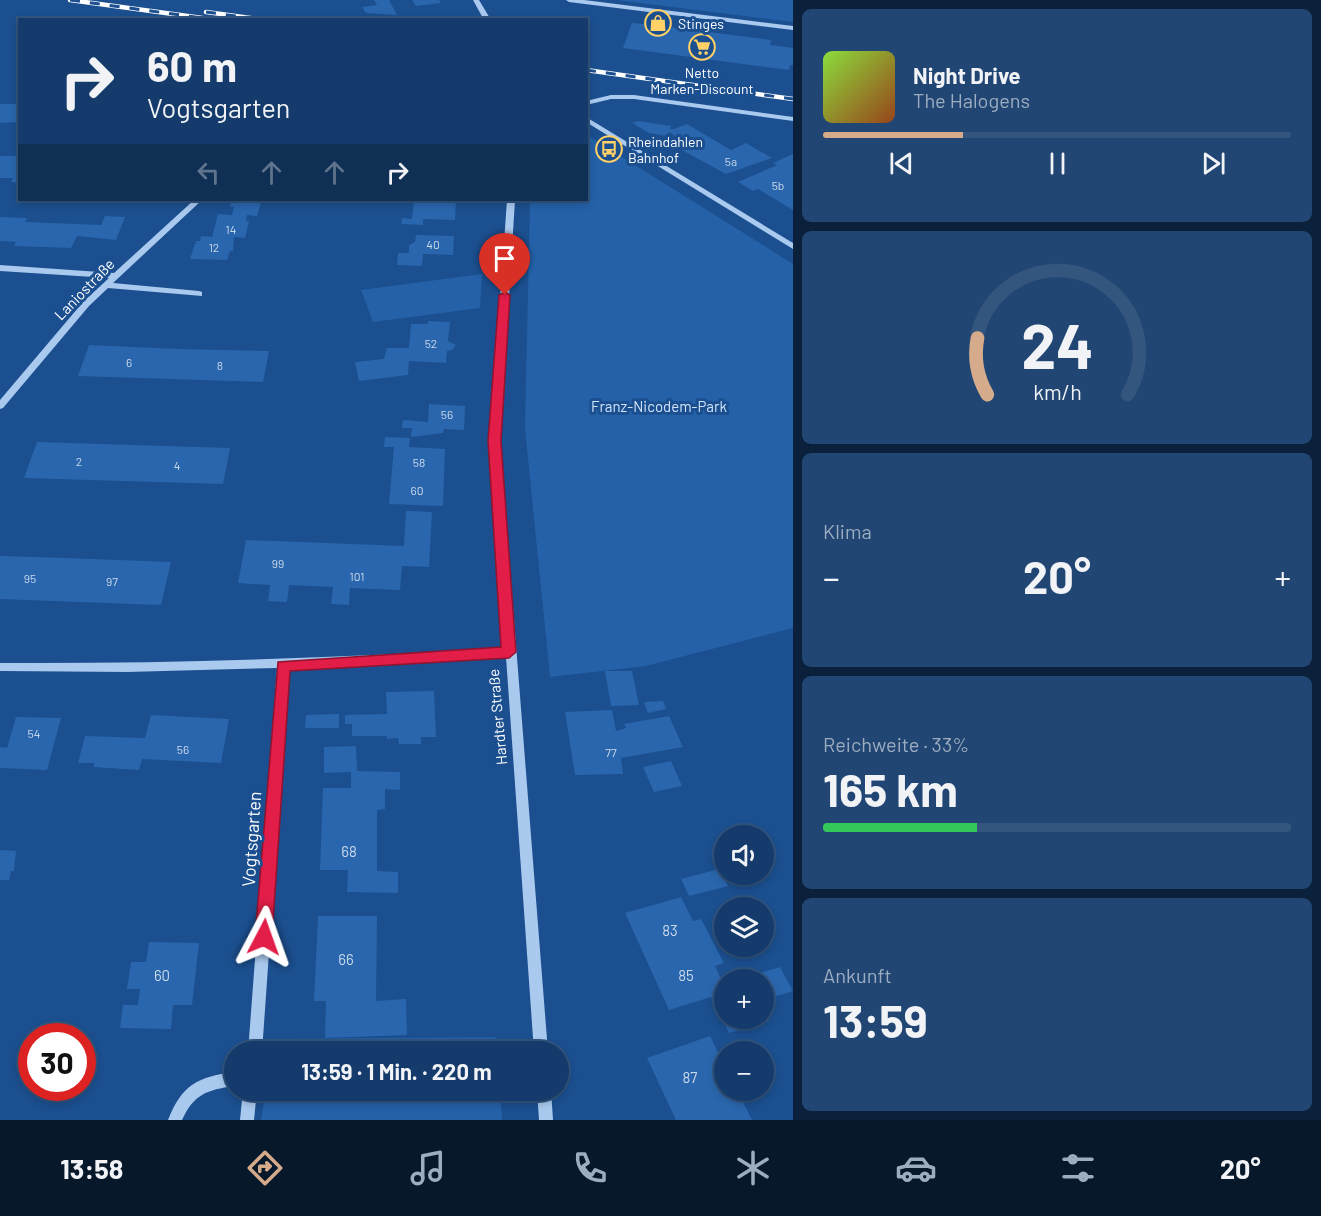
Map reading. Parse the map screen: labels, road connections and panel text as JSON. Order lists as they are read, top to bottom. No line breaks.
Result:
{"streets":{"street":["Laniostraße","Hardter Straße","Vogtsgarten"]},"parks":["Franz-Nicodem-Park"],"places":{"shop":["Stinges"],"supermarket":["Netto Marken-Discount"],"bus stop":["Rheindahlen Bahnhof"]},"house_numbers":["5a","5b","14","40","12","52","6","8","56","2","58","4","60","99","101","95","97","54","56","77","68","83","66","60","85","87"],"page":{"turn":["60 m","Vogtsgarten"],"song":["Night Drive","The Halogens"],"tile":["Klima",["Reichweite · 33%","165 km"],["Ankunft","13:59"]],"heat":["−","20°","+"],"map_buttons":["+","−"],"limit":"30","trip":"13:59 · 1 Min. · 220 m","tabs":["13:58","20°"],"gauge":["24","km/h"]}}
